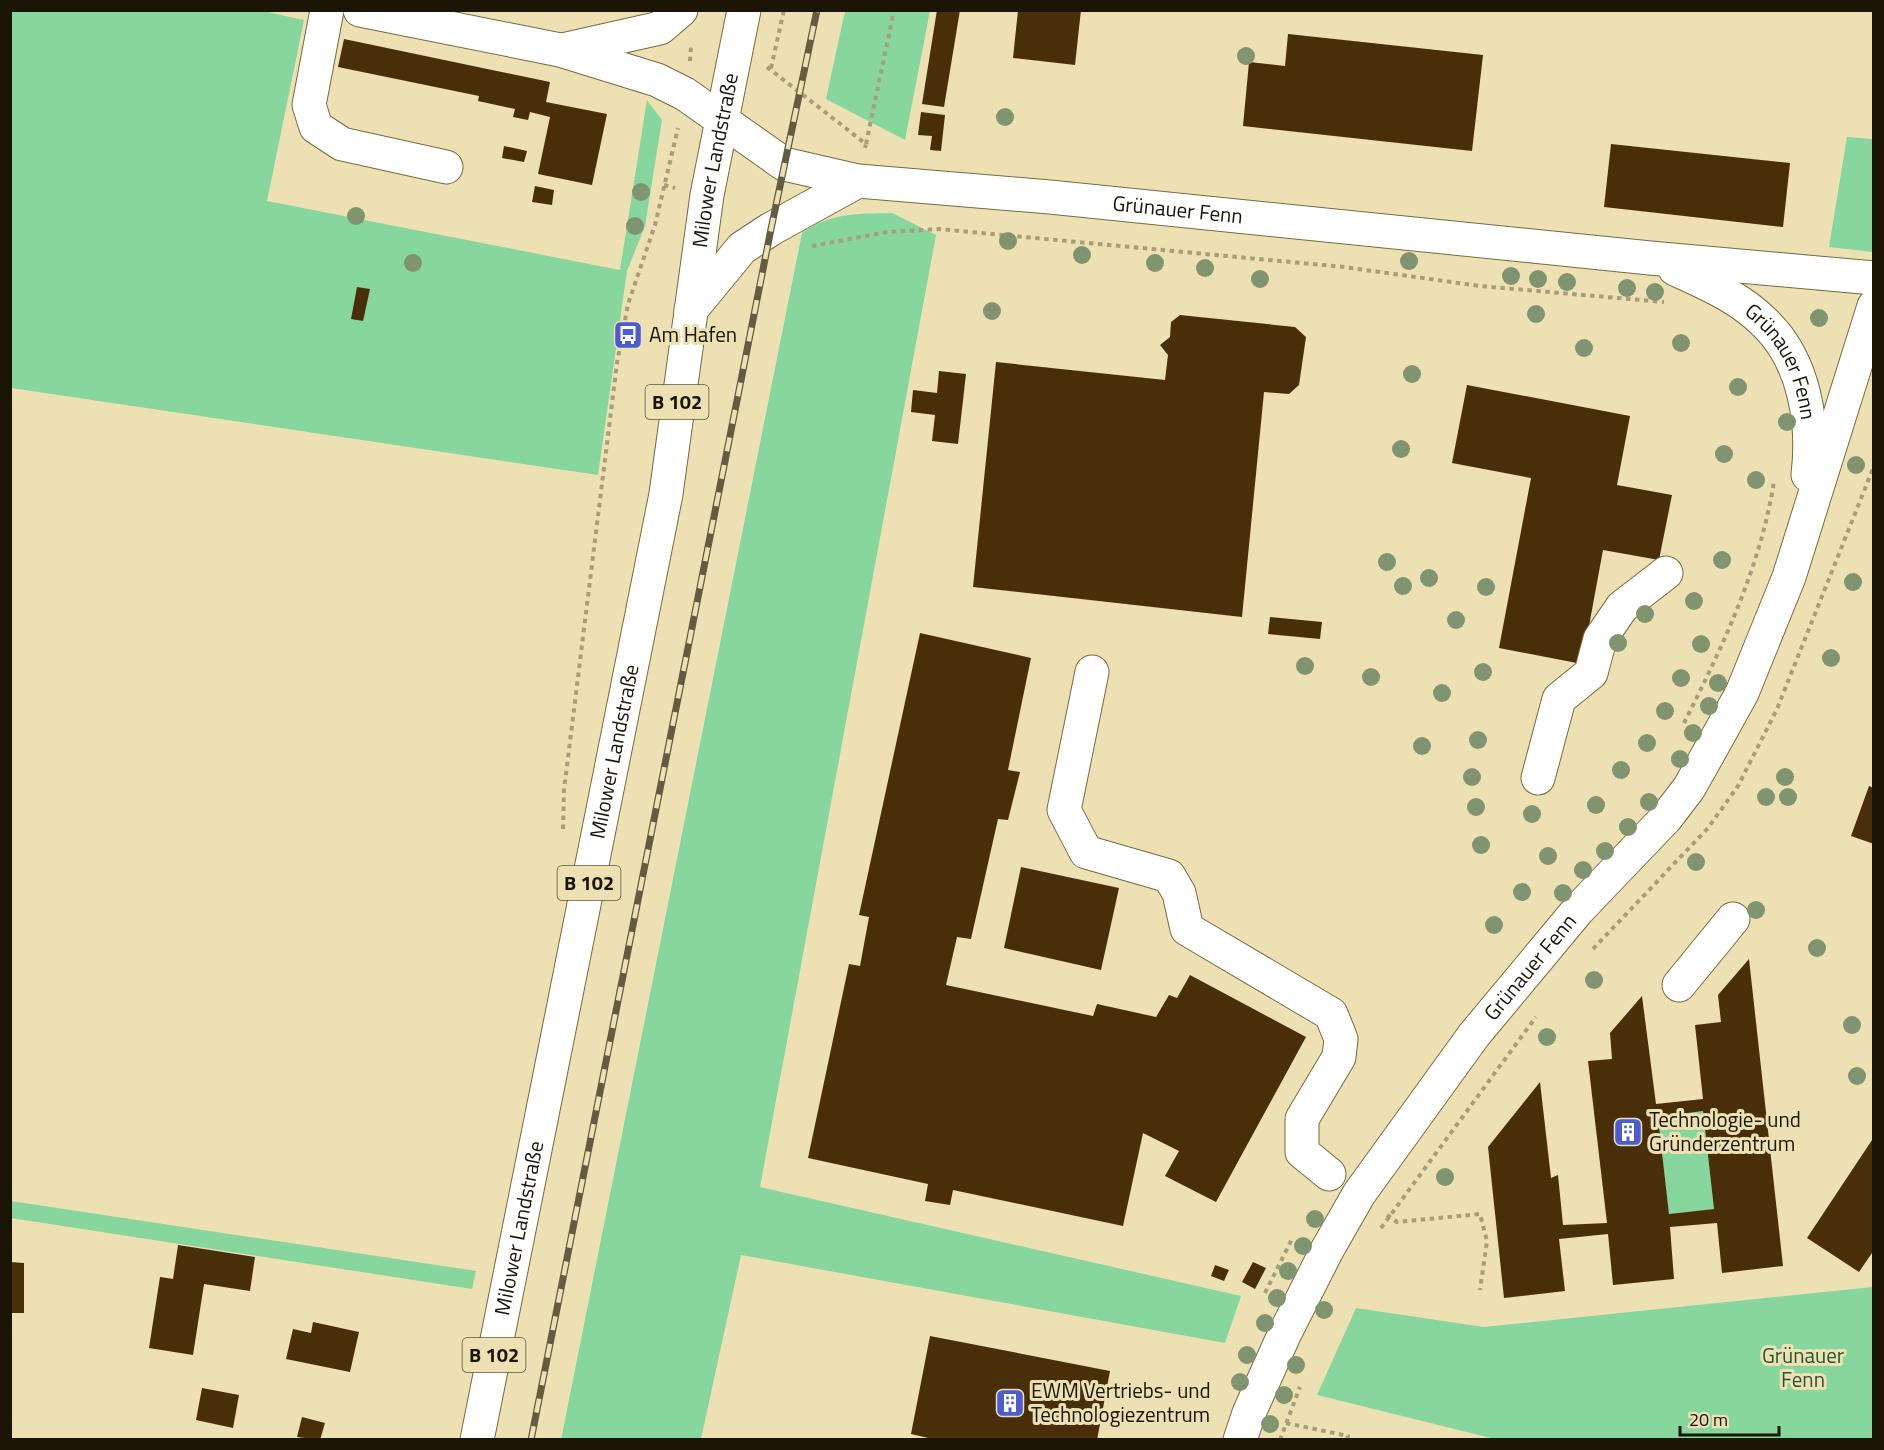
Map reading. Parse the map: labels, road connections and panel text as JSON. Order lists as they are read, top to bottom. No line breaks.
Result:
{"streets":{"street":["Milower Landstraße","Grünauer Fenn","B 102"]},"crossings":[["Milower Landstraße","Grünauer Fenn"]],"parks":["Grünauer Fenn"],"places":{"bus stop":["Am Hafen"],"building":["Technologie- und Gründerzentrum","EWM Vertriebs- und Technologiezentrum"]},"scale_bar":"20 m"}
